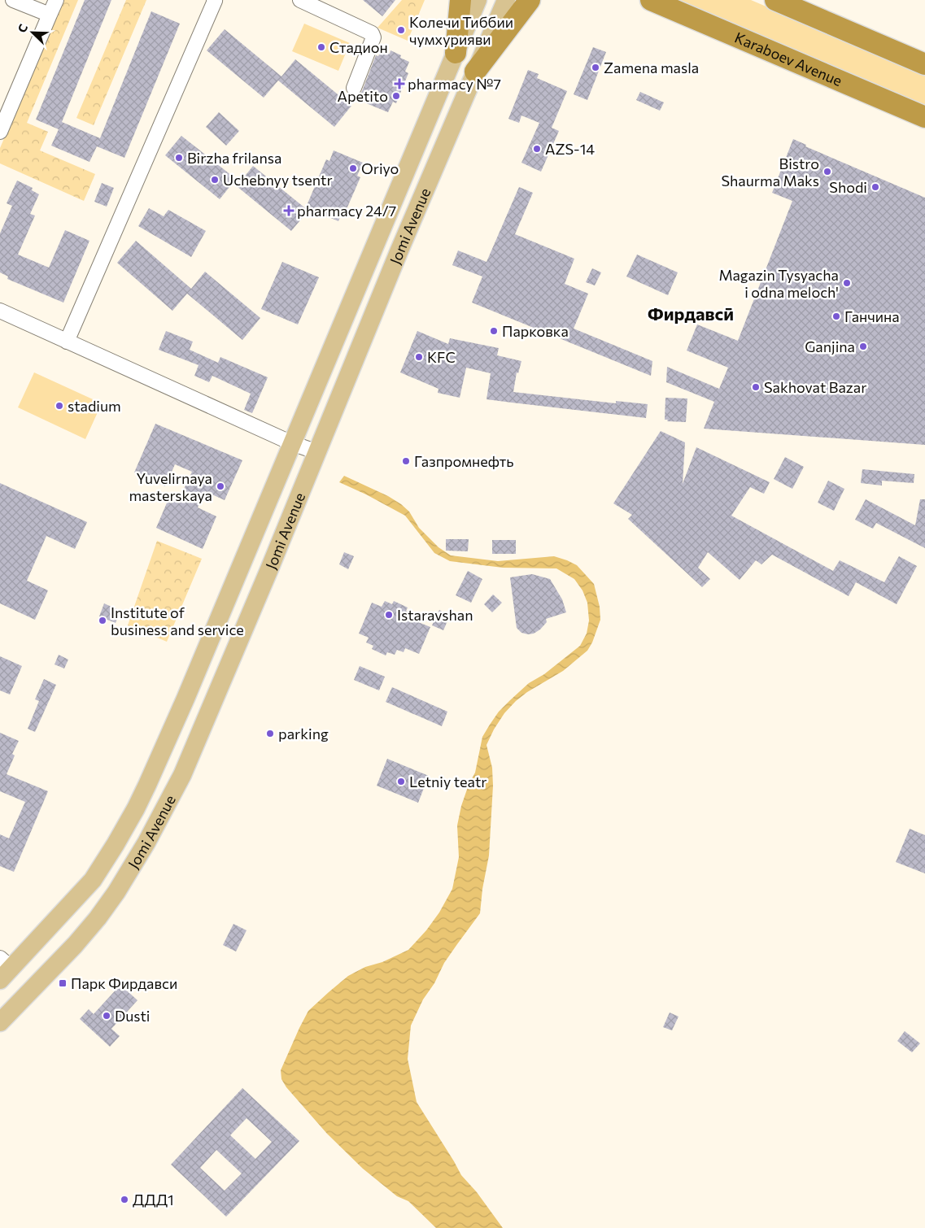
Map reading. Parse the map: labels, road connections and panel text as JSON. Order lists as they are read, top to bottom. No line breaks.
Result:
{"streets":{"highway":["Karaboev Avenue"],"main road":["Jomi Avenue"]},"districts":["Фирдавсӣ"],"places":{"other":["Колечи Тиббии чумхурияви","Стадион","Zamena masla","Apetito","AZS-14","Birzha frilansa","Oriyo","Bistro Shaurma Maks","Uchebnyy tsentr","Shodi","Magazin Tysyacha i odna meloch'","Ганчина","Парковка","Ganjina","KFC","Sakhovat Bazar","stadium","Газпромнефть","Yuvelirnaya masterskaya","Istaravshan","Institute of business and service","parking","Letniy teatr","Dusti","ДДД1"],"health":["pharmacy №7","pharmacy 24/7"],"transit":["Парк Фирдавси"]},"north":"top left"}
